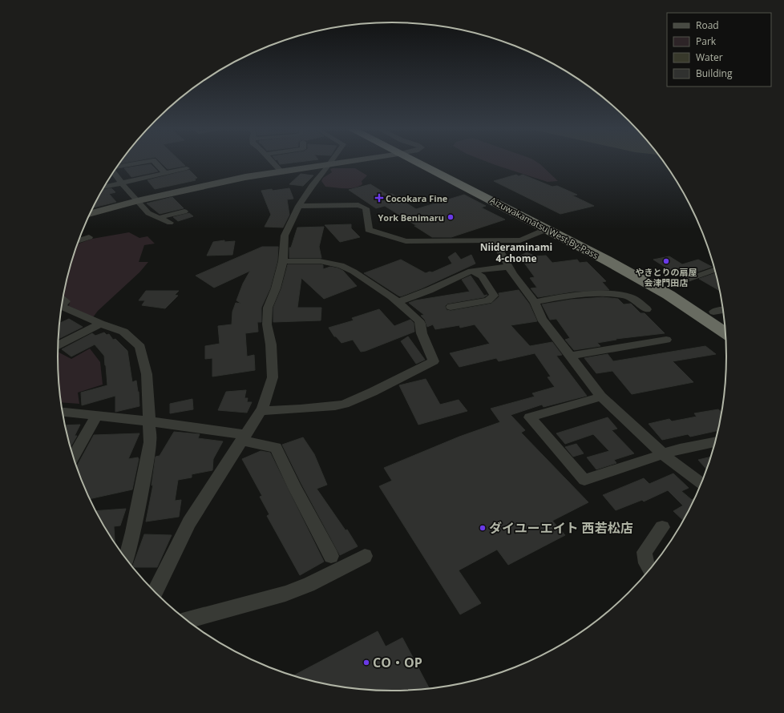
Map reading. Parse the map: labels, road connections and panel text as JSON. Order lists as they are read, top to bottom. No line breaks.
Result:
{"streets":{"highway":["Aizuwakamatsu West By-Pass"]},"districts":["Niideraminami 4-chome"],"places":{"health":["Cocokara Fine"],"other":["York Benimaru","やきとりの扇屋 会津門田店","ダイユーエイト 西若松店","CO・OP"]},"legend":["Road","Park","Water","Building"]}
